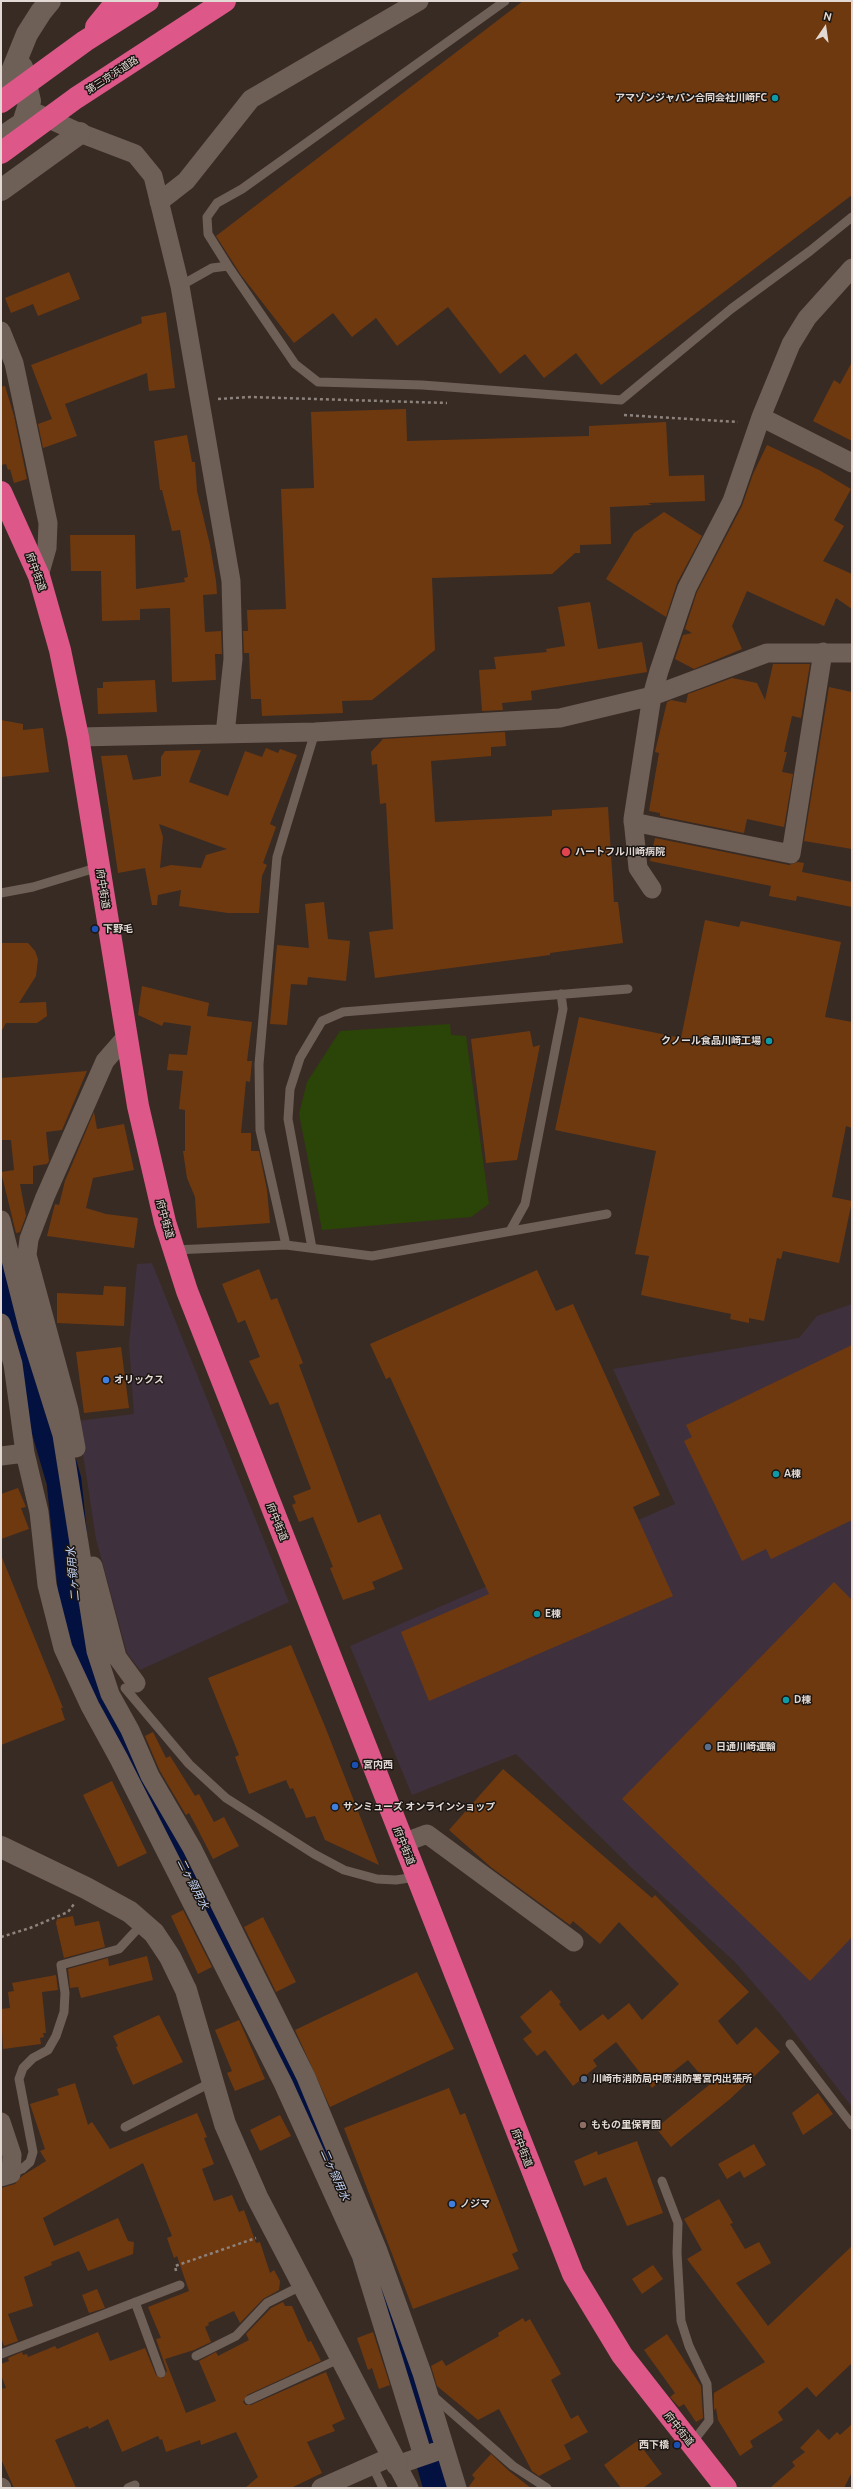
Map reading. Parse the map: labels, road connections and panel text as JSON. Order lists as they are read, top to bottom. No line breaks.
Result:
{"streets":{"highway":["第三京浜道路","府中街道"]},"water":["二ヶ領用水"],"places":["アマゾンジャパン合同会社川崎FC","ハートフル川崎病院","下野毛","クノール食品川崎工場","オリックス","A棟","E棟","D棟","日通川崎運輸","宮内西","サンミューズ オンラインショップ","川崎市消防局中原消防署宮内出張所","ももの里保育園","ノジマ","西下橋"],"north":"top"}
